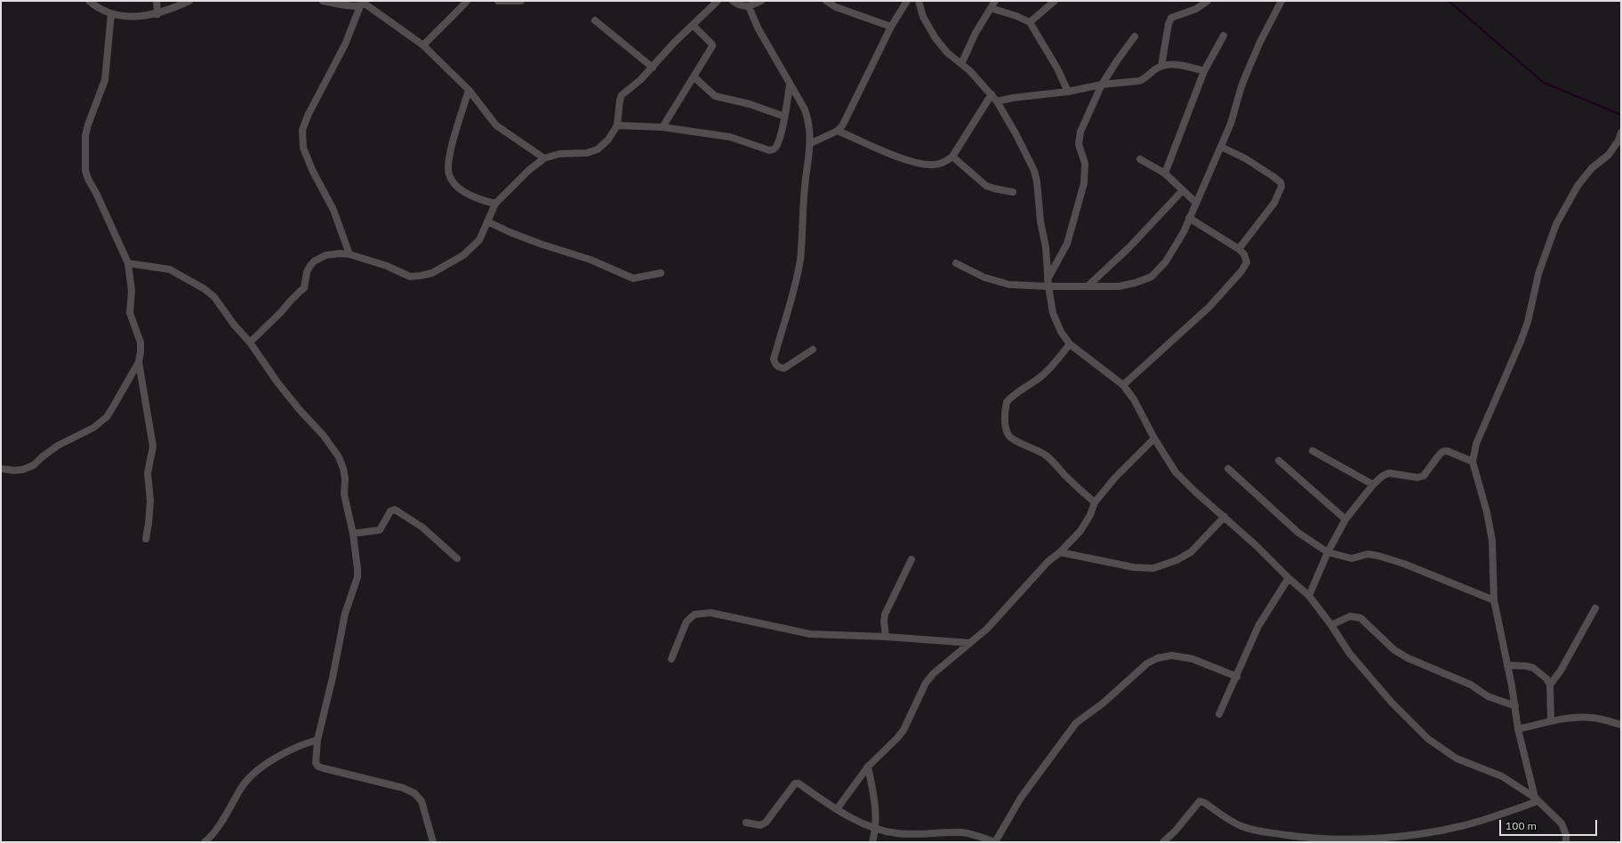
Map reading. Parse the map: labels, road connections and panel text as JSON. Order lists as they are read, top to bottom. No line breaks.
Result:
{"scale_bar":"100 m"}
